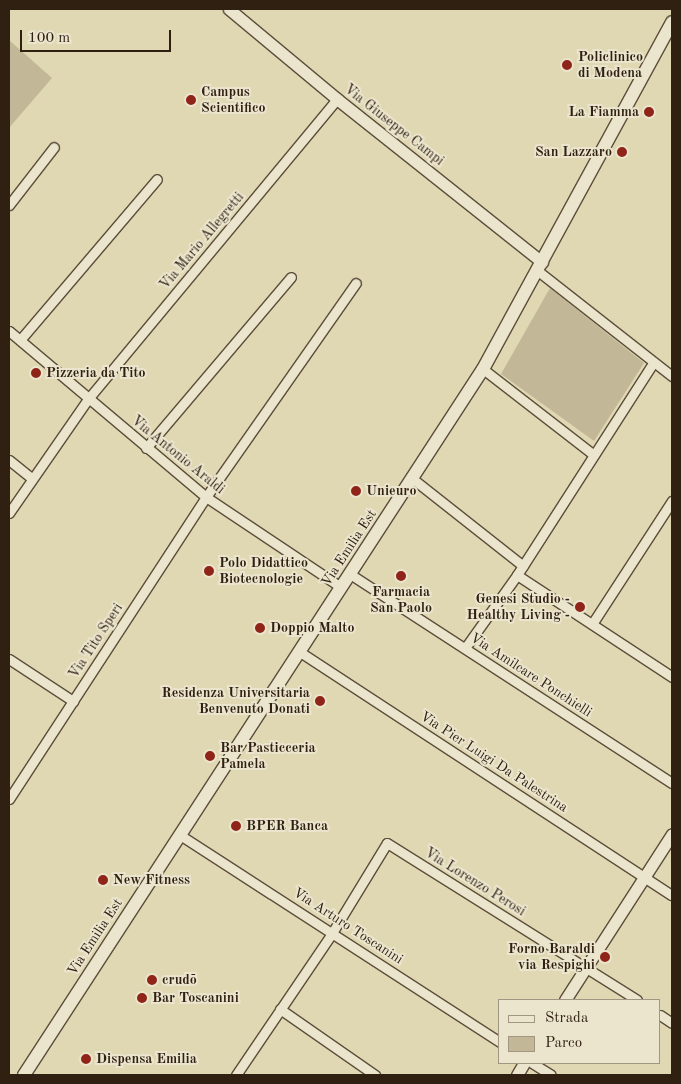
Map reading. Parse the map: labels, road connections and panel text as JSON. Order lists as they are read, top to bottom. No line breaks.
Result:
{"streets":{"main road":["Via Emilia Est"],"street":["Via Giuseppe Campi","Via Mario Allegretti","Via Antonio Araldi","Via Tito Speri","Via Amilcare Ponchielli","Via Pier Luigi Da Palestrina","Via Lorenzo Perosi","Via Arturo Toscanini"]},"crossings":[["Via Giuseppe Campi","Via Mario Allegretti"],["Via Giuseppe Campi","Via Emilia Est"],["Via Mario Allegretti","Via Antonio Araldi"],["Via Antonio Araldi","Via Emilia Est"],["Via Antonio Araldi","Via Tito Speri"],["Via Emilia Est","Via Amilcare Ponchielli"],["Via Emilia Est","Via Pier Luigi Da Palestrina"],["Via Emilia Est","Via Arturo Toscanini"],["Via Lorenzo Perosi","Via Arturo Toscanini"]],"places":["Policlinico di Modena","Campus Scientifico","La Fiamma","San Lazzaro","Pizzeria da Tito","Unieuro","Polo Didattico Biotecnologie","Farmacia San Paolo","Genesi Studio - Healthy Living -","Doppio Malto","Residenza Universitaria Benvenuto Donati","Bar Pasticceria Pamela","BPER Banca","New Fitness","Forno Baraldi via Respighi","crudō","Bar Toscanini","Dispensa Emilia"],"legend":["Strada","Parco"],"scale_bar":"100 m"}
